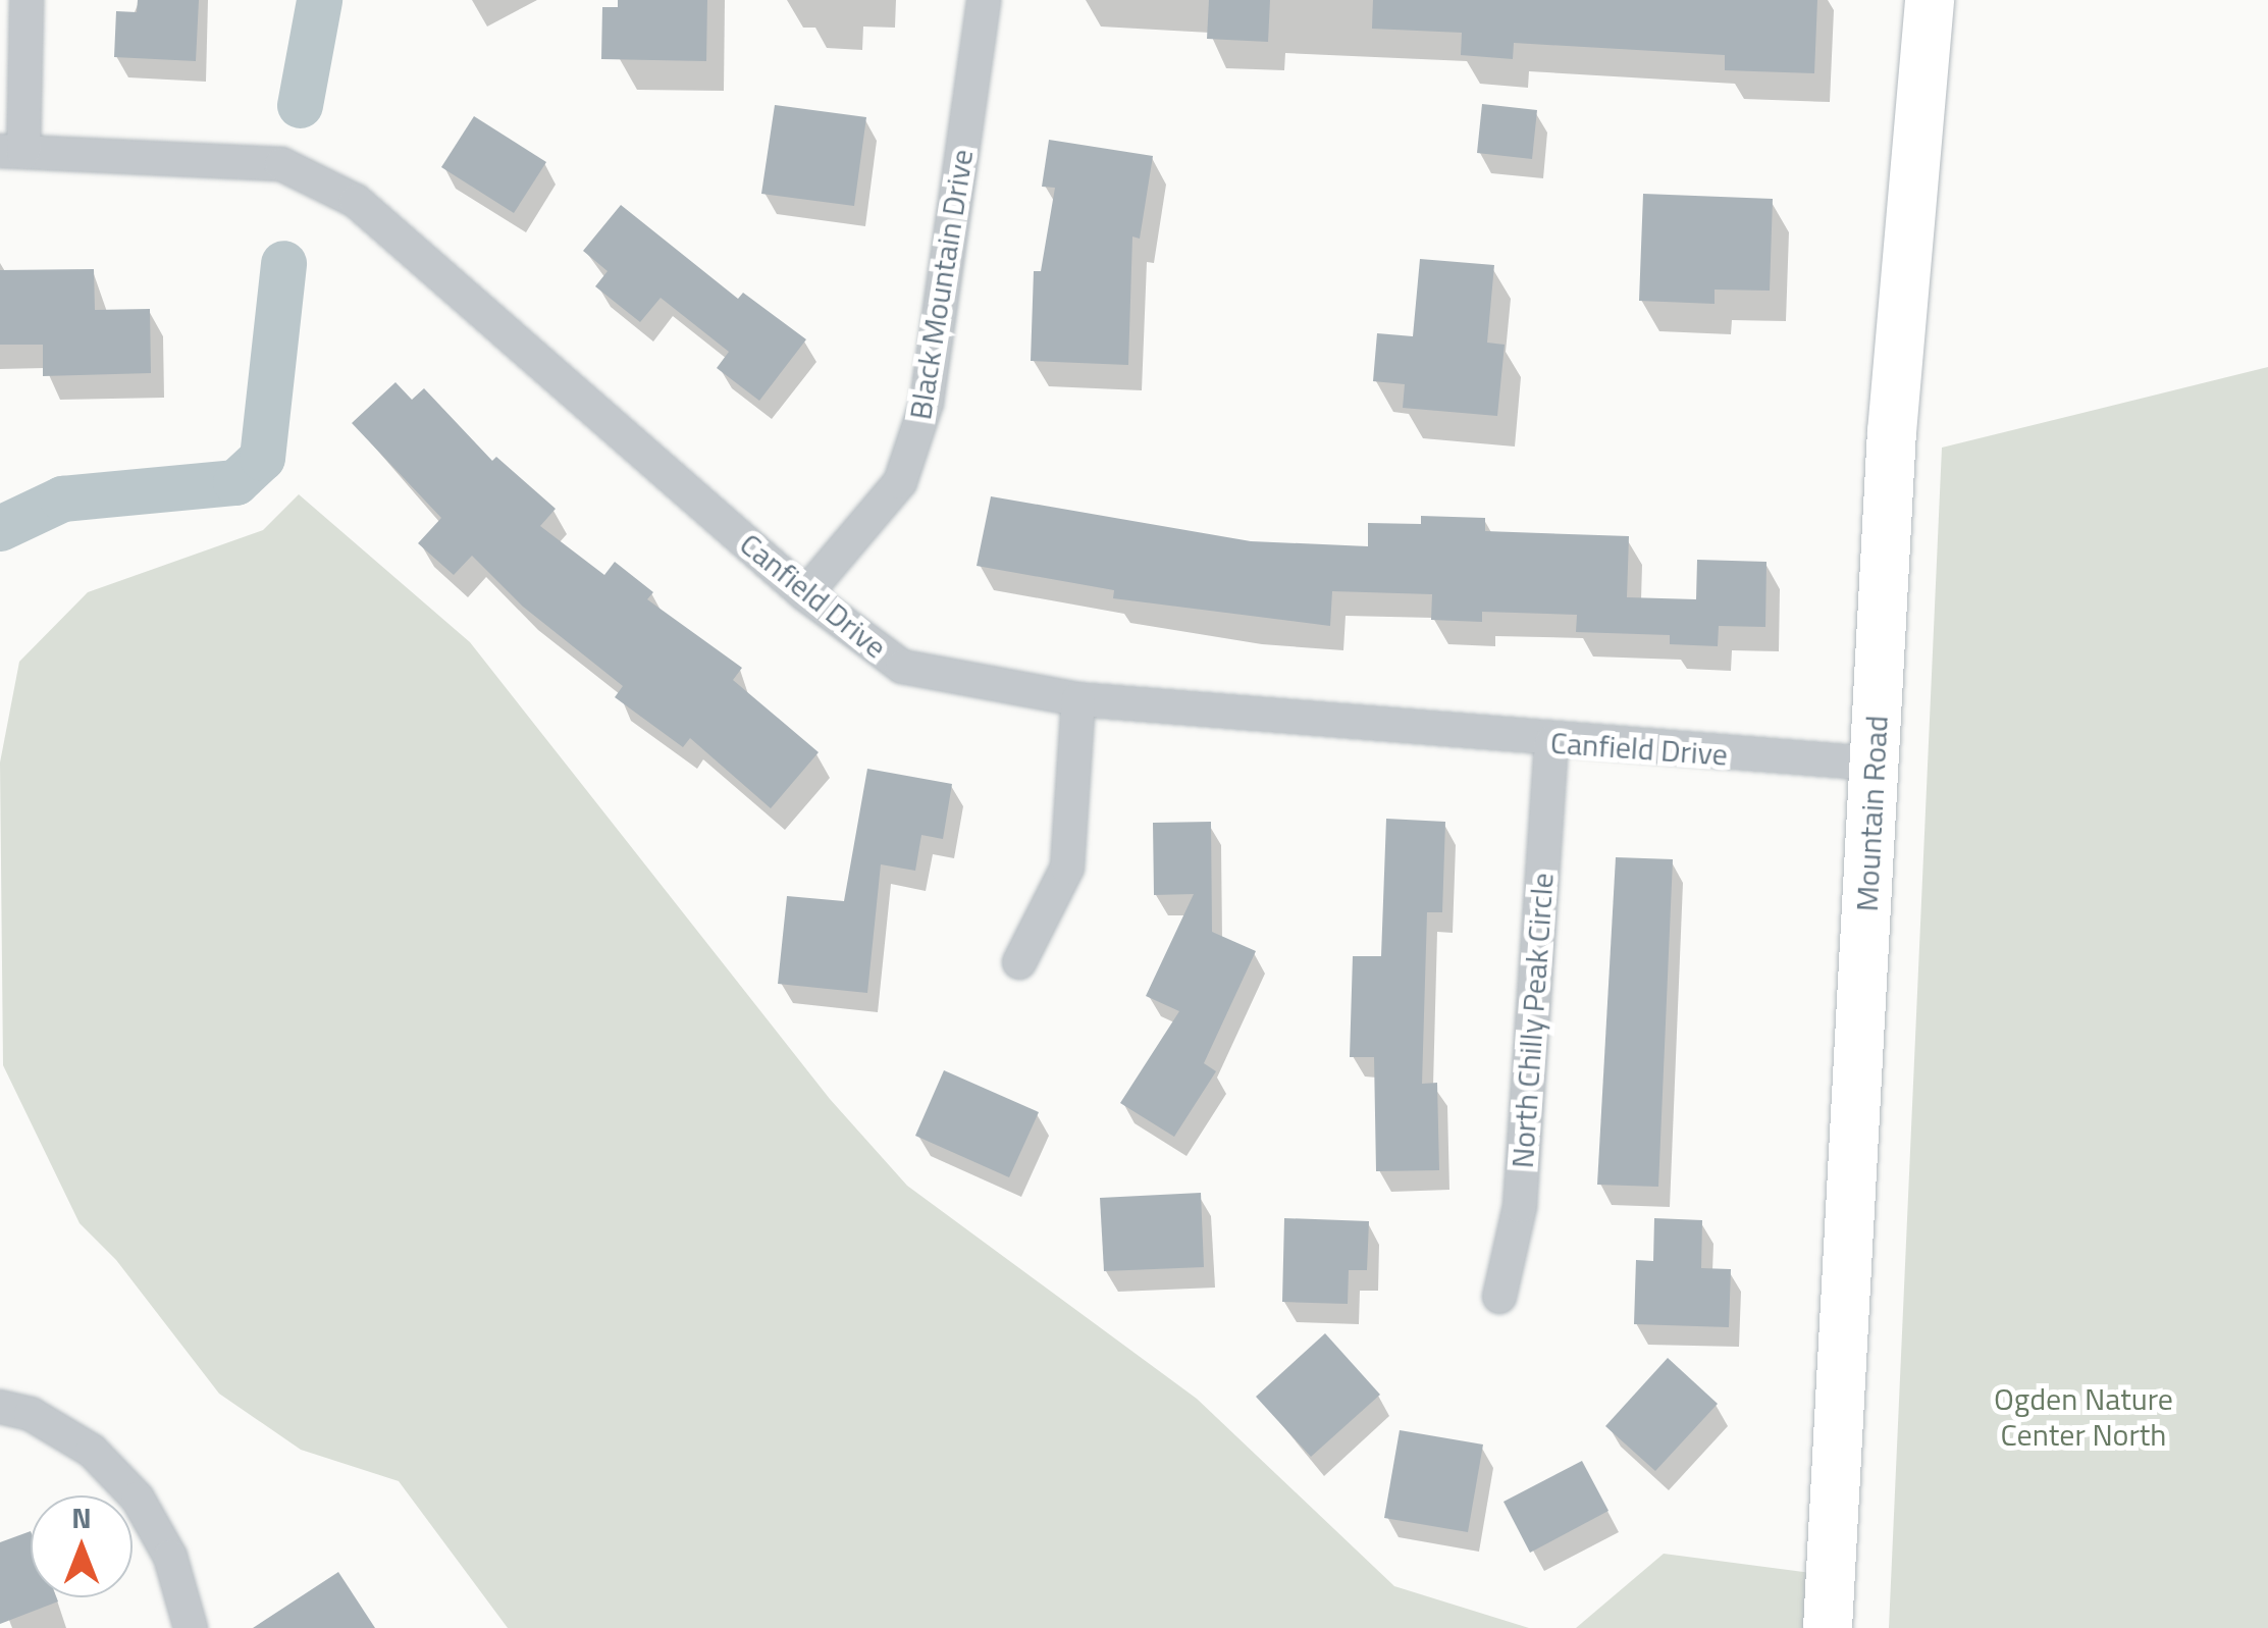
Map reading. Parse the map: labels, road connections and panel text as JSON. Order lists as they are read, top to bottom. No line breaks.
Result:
{"streets":{"street":["Black Mountain Drive","Canfield Drive","Mountain Road","North Chilly Peak Circle"]},"crossings":[["Black Mountain Drive","Canfield Drive"],["Canfield Drive","Mountain Road"],["Canfield Drive","North Chilly Peak Circle"]],"parks":["Ogden Nature Center North"],"north":"top"}
